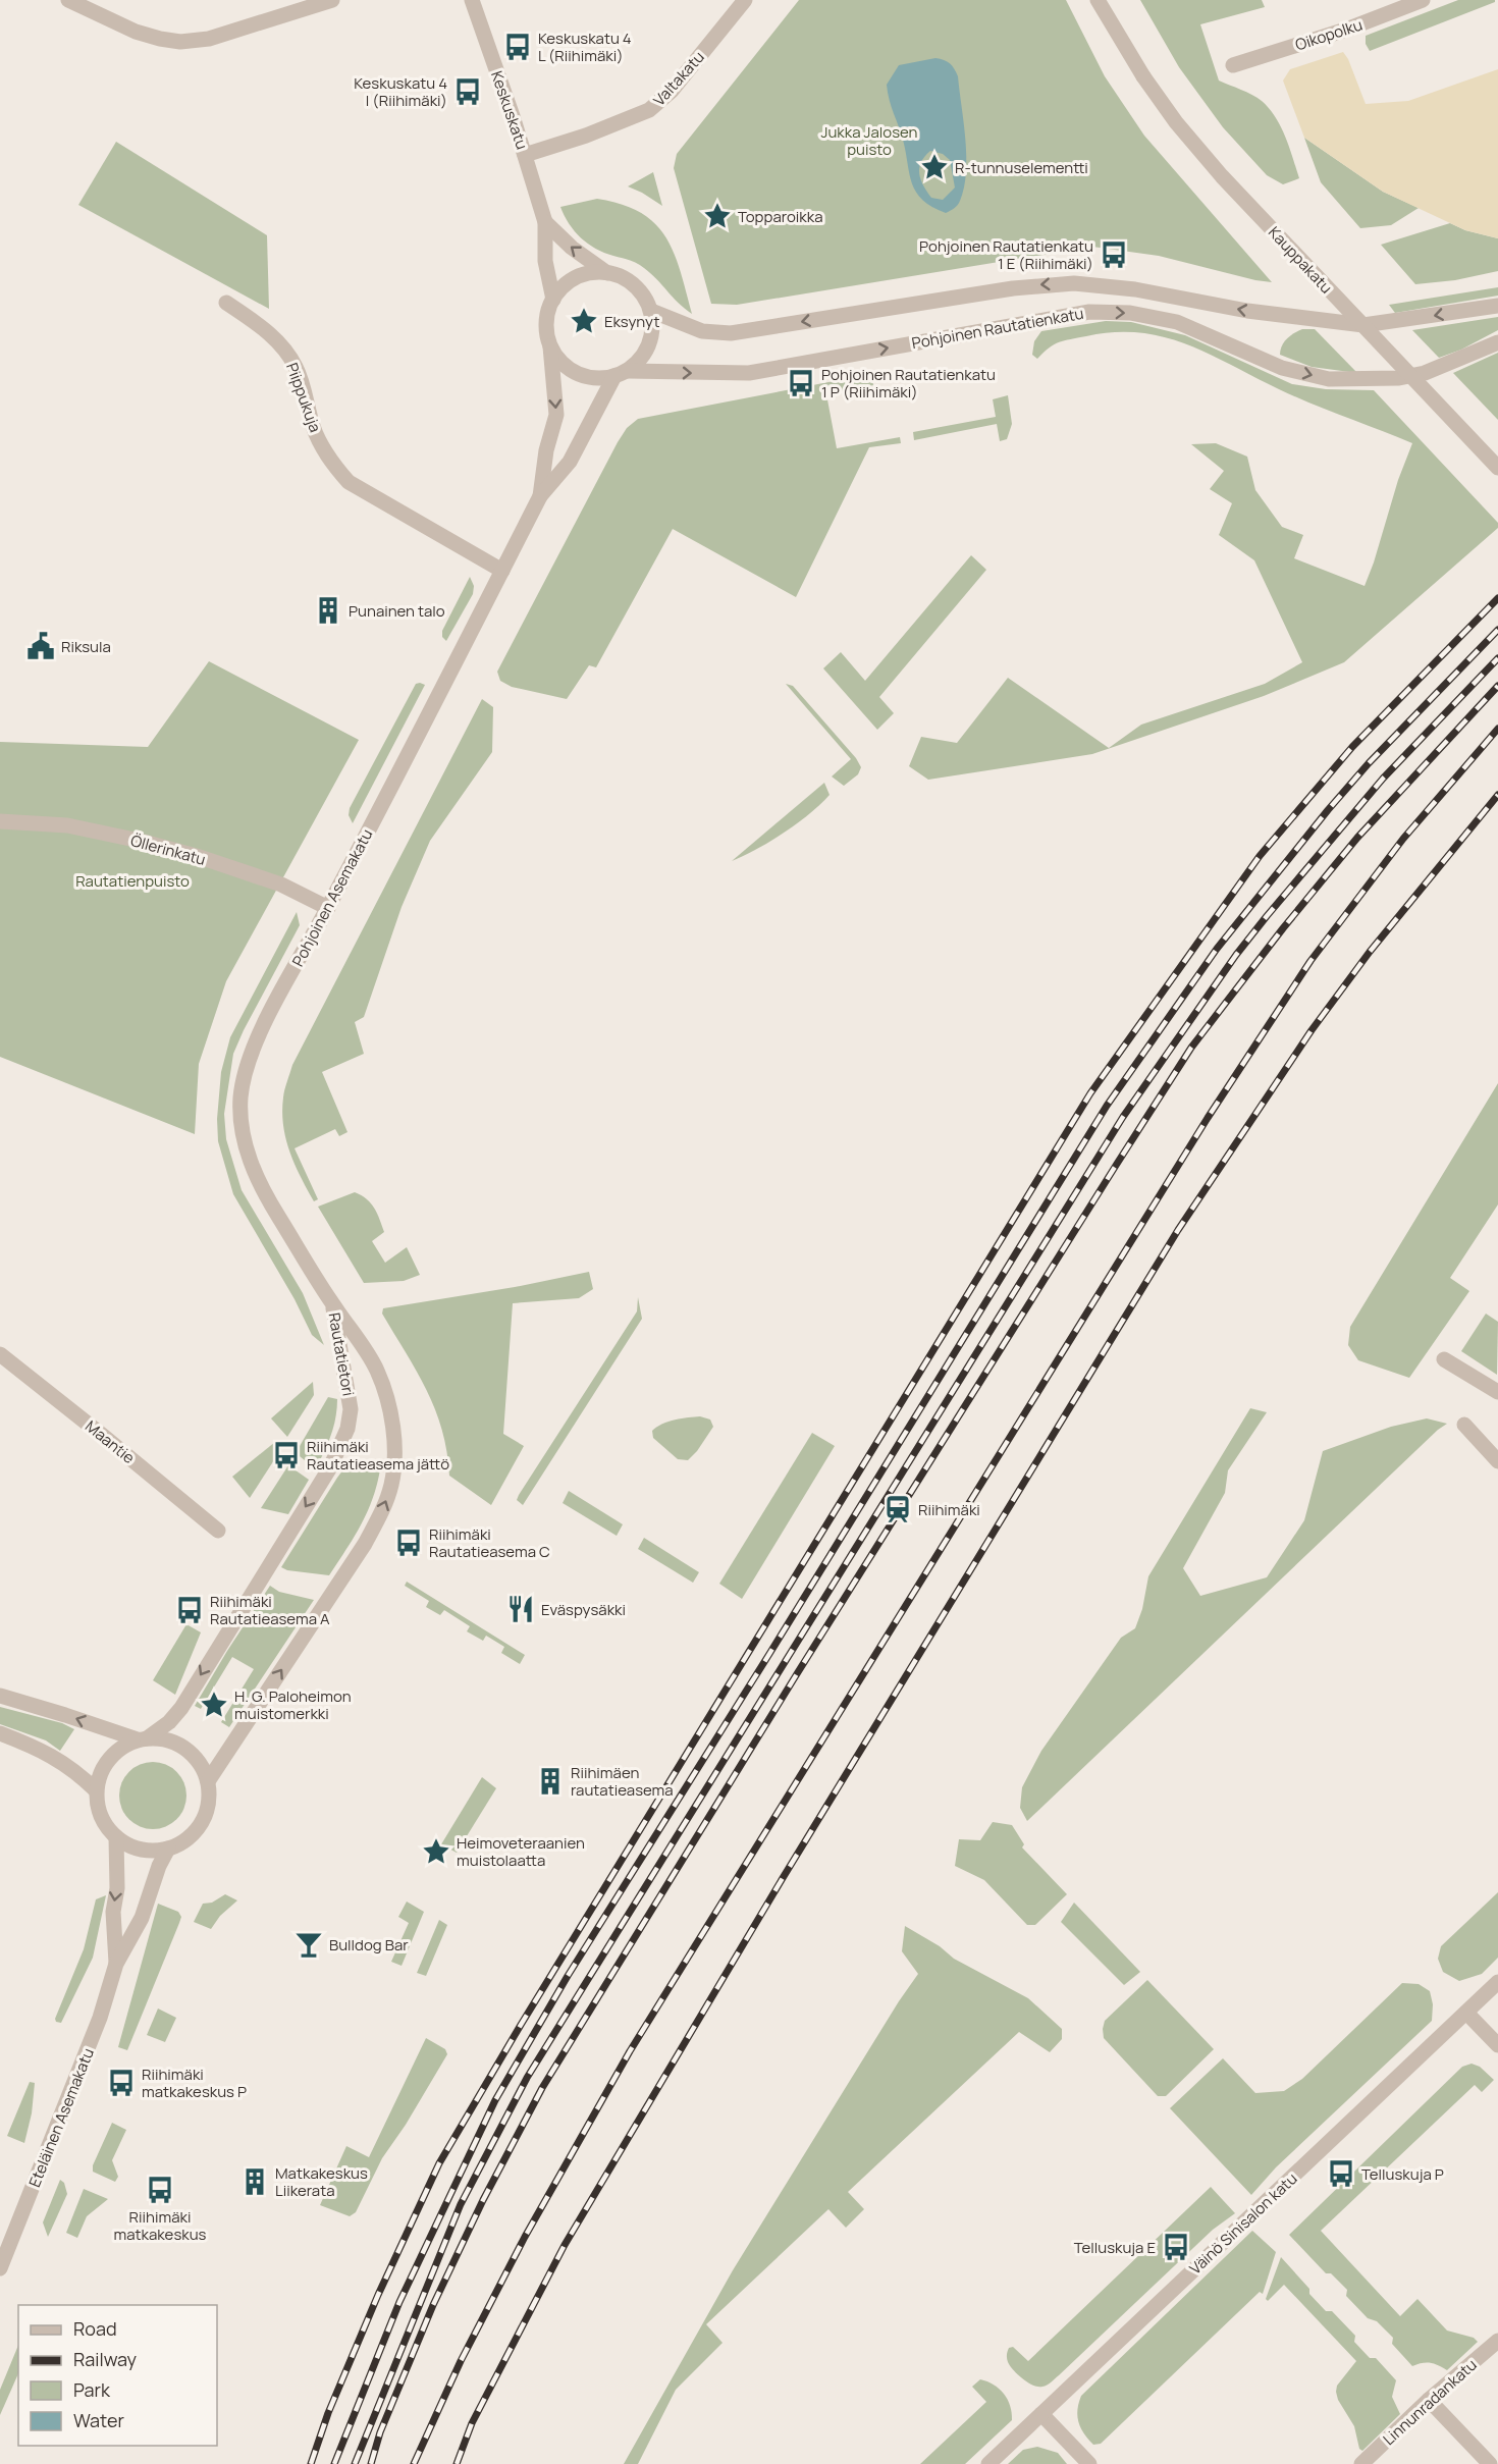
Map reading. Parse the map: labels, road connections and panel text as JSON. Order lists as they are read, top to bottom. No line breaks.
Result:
{"streets":{"street":["Oikopolku","Valtakatu","Keskuskatu","Kauppakatu","Pohjoinen Rautatienkatu","Piippukuja","Öllerinkatu","Pohjoinen Asemakatu","Rautatietori","Maantie","Eteläinen Asemakatu","Väinö Sinisalon katu","Linnunradankatu"]},"crossings":[["Valtakatu","Keskuskatu"],["Keskuskatu","Pohjoinen Rautatienkatu"],["Keskuskatu","Pohjoinen Asemakatu"],["Pohjoinen Rautatienkatu","Pohjoinen Asemakatu"],["Piippukuja","Pohjoinen Asemakatu"],["Öllerinkatu","Pohjoinen Asemakatu"],["Pohjoinen Asemakatu","Rautatietori"],["Rautatietori","Eteläinen Asemakatu"]],"parks":["Jukka Jalosen puisto","Rautatienpuisto"],"places":{"bus stop":["Keskuskatu 4 L (Riihimäki)","Keskuskatu 4 I (Riihimäki)","Pohjoinen Rautatienkatu 1 E (Riihimäki)","Pohjoinen Rautatienkatu 1 P (Riihimäki)","Riihimäki Rautatieasema jättö","Riihimäki Rautatieasema C","Riihimäki Rautatieasema A","Riihimäki matkakeskus P","Telluskuja P","Riihimäki matkakeskus","Telluskuja E"],"place":["R-tunnuselementti","Topparoikka","Eksynyt","H. G. Paloheimon muistomerkki","Heimoveteraanien muistolaatta"],"building":["Punainen talo","Riihimäen rautatieasema","Matkakeskus Liikerata"],"public building":["Riksula"],"station":["Riihimäki"],"restaurant":["Eväspysäkki"],"bar":["Bulldog Bar"]},"legend":["Road","Railway","Park","Water"]}
